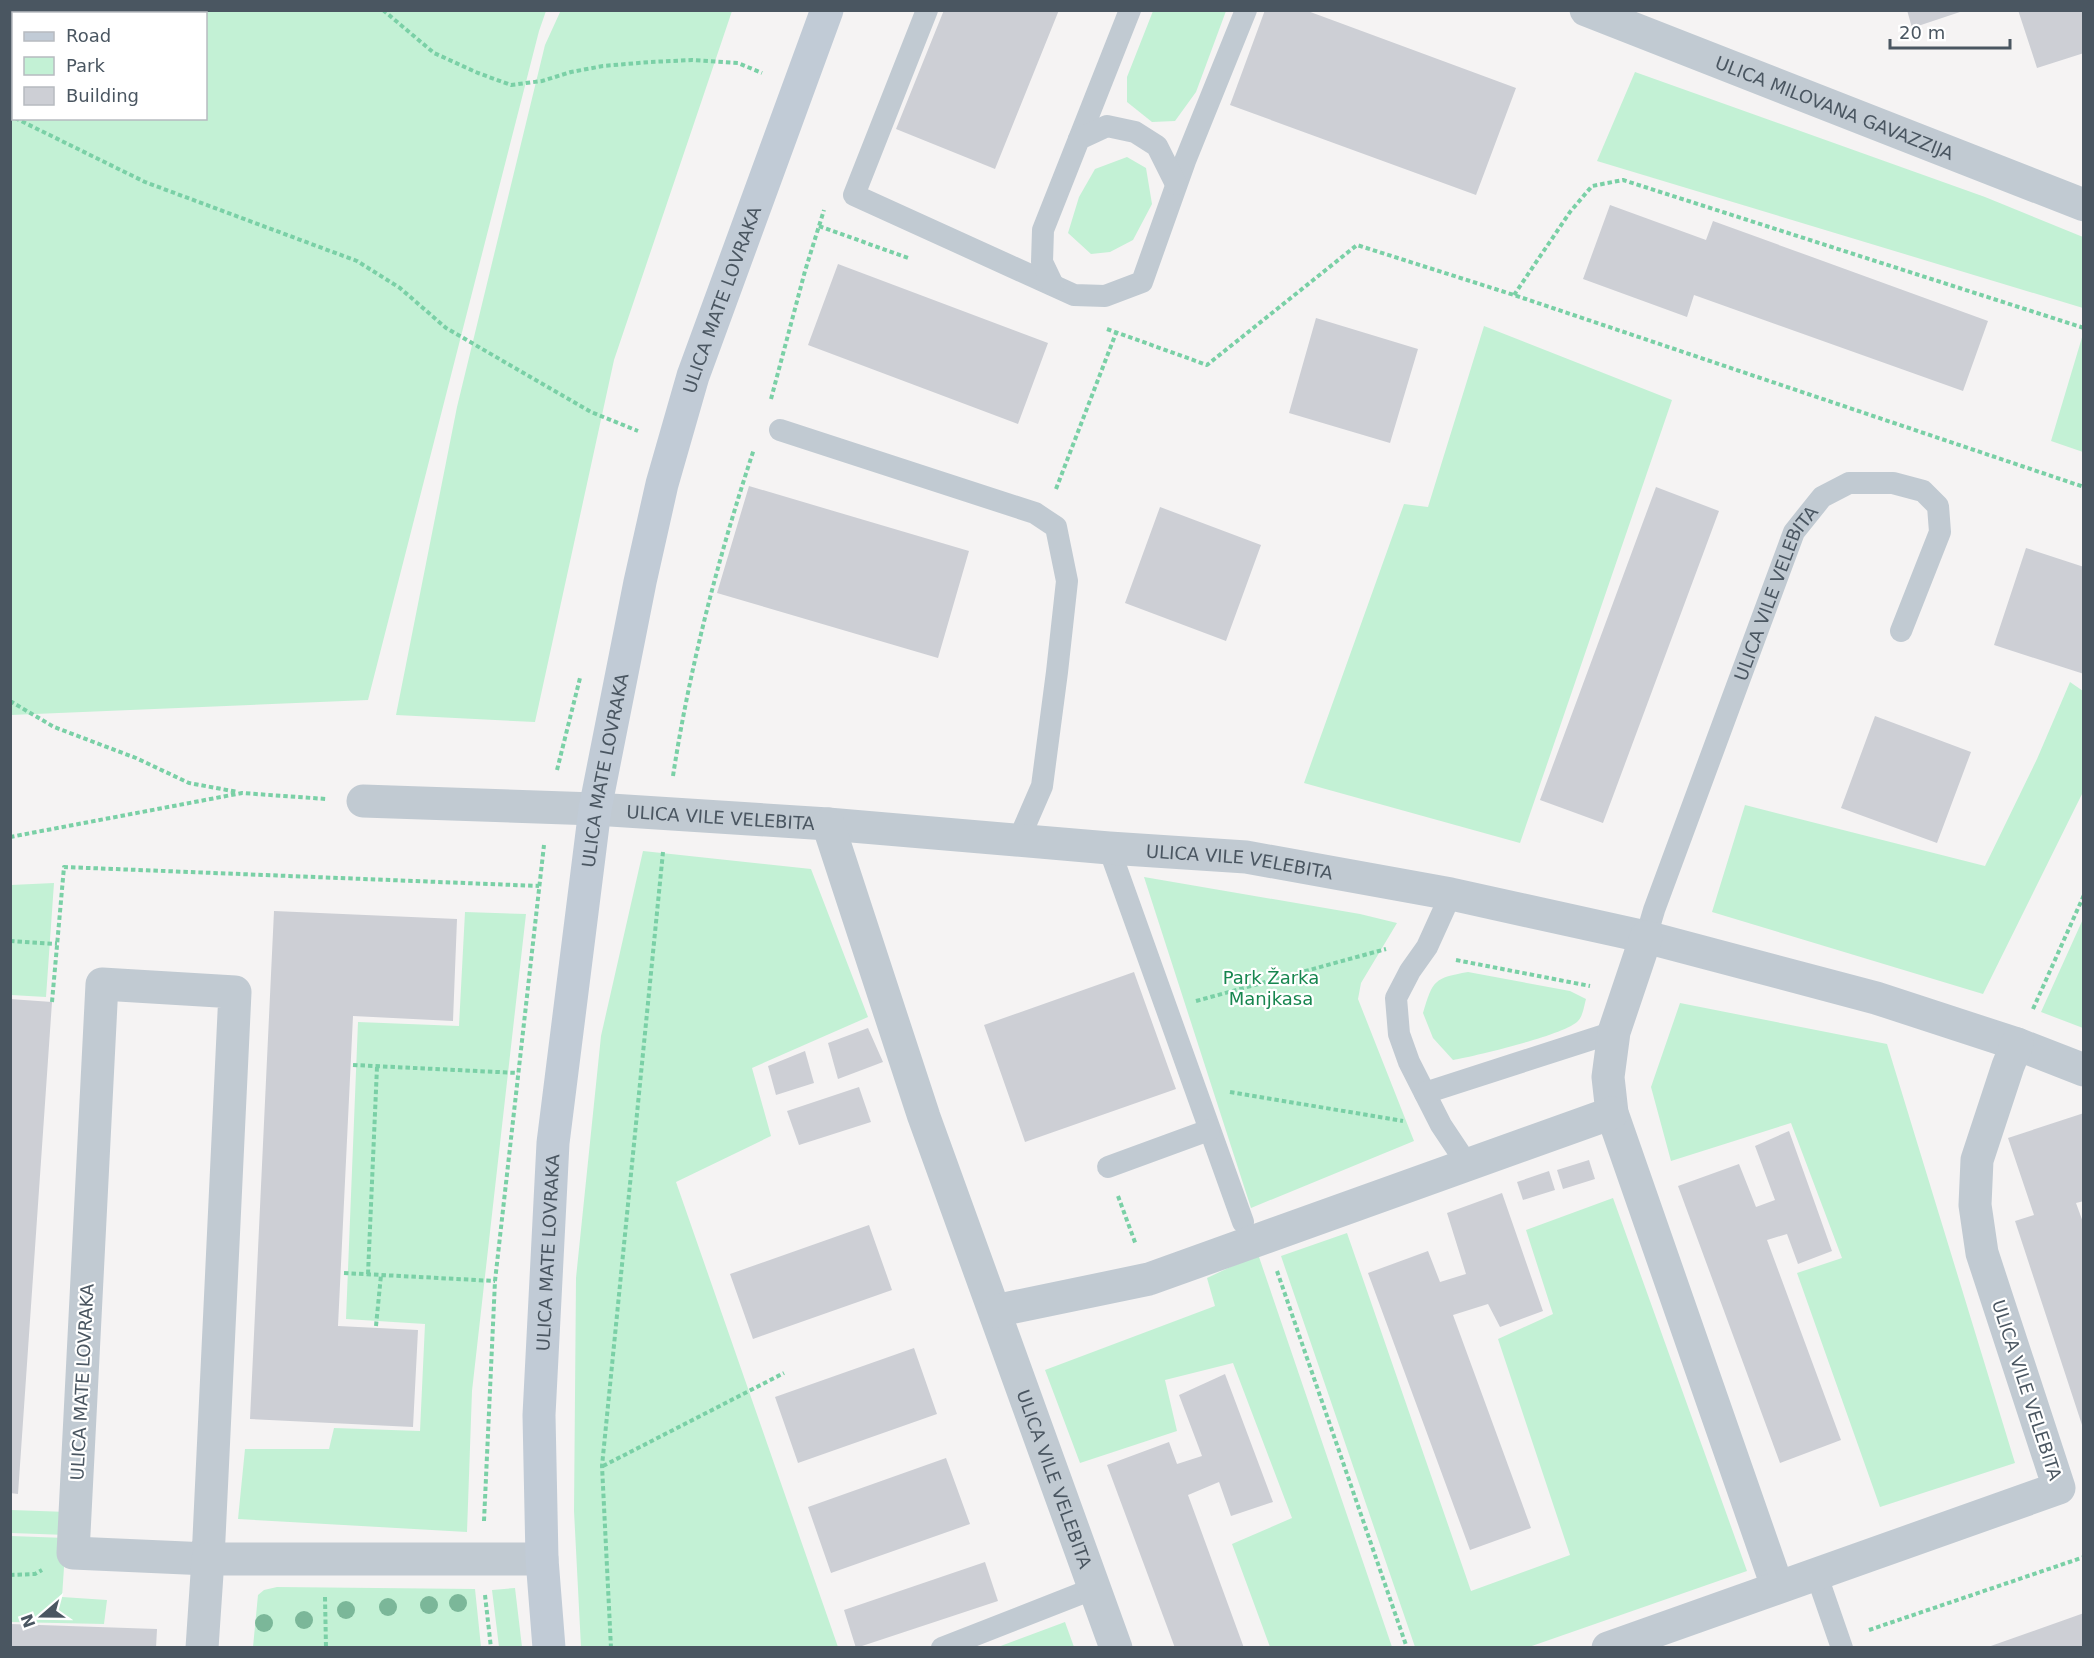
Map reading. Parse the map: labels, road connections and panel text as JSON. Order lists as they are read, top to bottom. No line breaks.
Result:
{"streets":{"street":["ULICA MILOVANA GAVAZZIJA","ULICA MATE LOVRAKA","ULICA VILE VELEBITA"]},"crossings":[["ULICA MATE LOVRAKA","ULICA VILE VELEBITA"]],"parks":["Park Žarka Manjkasa"],"legend":["Road","Park","Building"],"scale_bar":"20 m","north":"left"}
